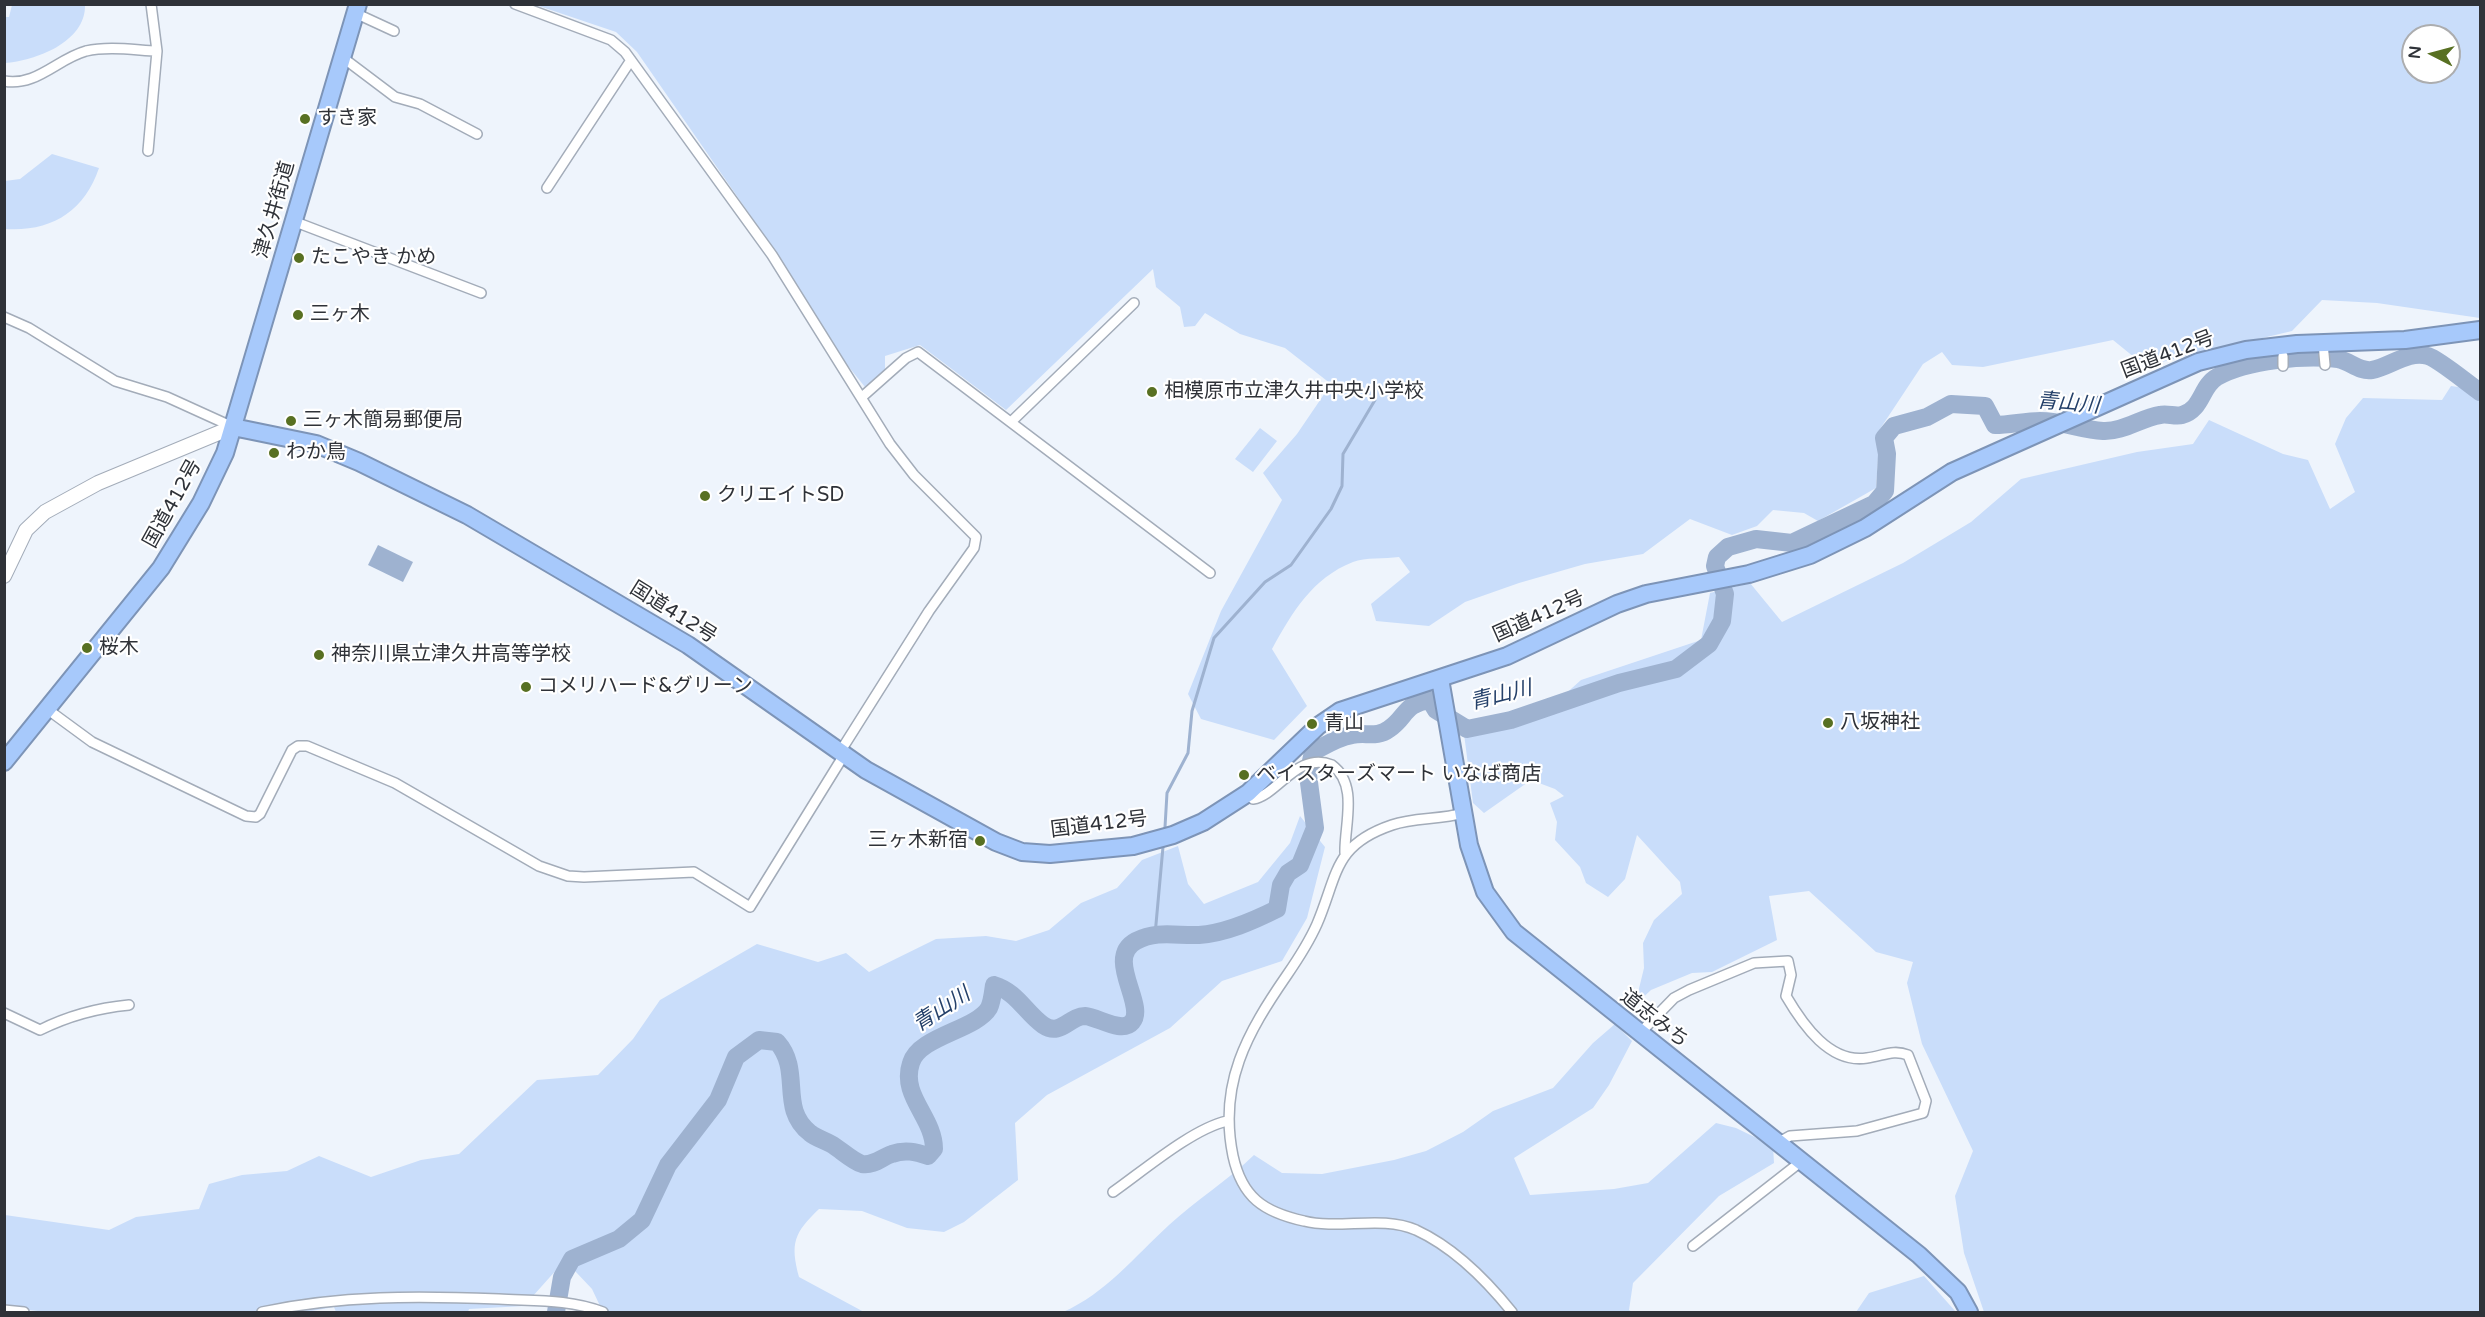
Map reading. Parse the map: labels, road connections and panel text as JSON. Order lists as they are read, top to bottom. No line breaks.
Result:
{"streets":{"highway":["津久井街道","国道412号","道志みち"]},"crossings":[["津久井街道","国道412号"],["国道412号","道志みち"]],"water":["青山川"],"places":["すき家","たこやき かめ","三ヶ木","相模原市立津久井中央小学校","三ヶ木簡易郵便局","わか鳥","クリエイトSD","桜木","神奈川県立津久井高等学校","コメリハード&グリーン","八坂神社","青山","ベイスターズマート いなば商店","三ヶ木新宿"],"north":"left"}
